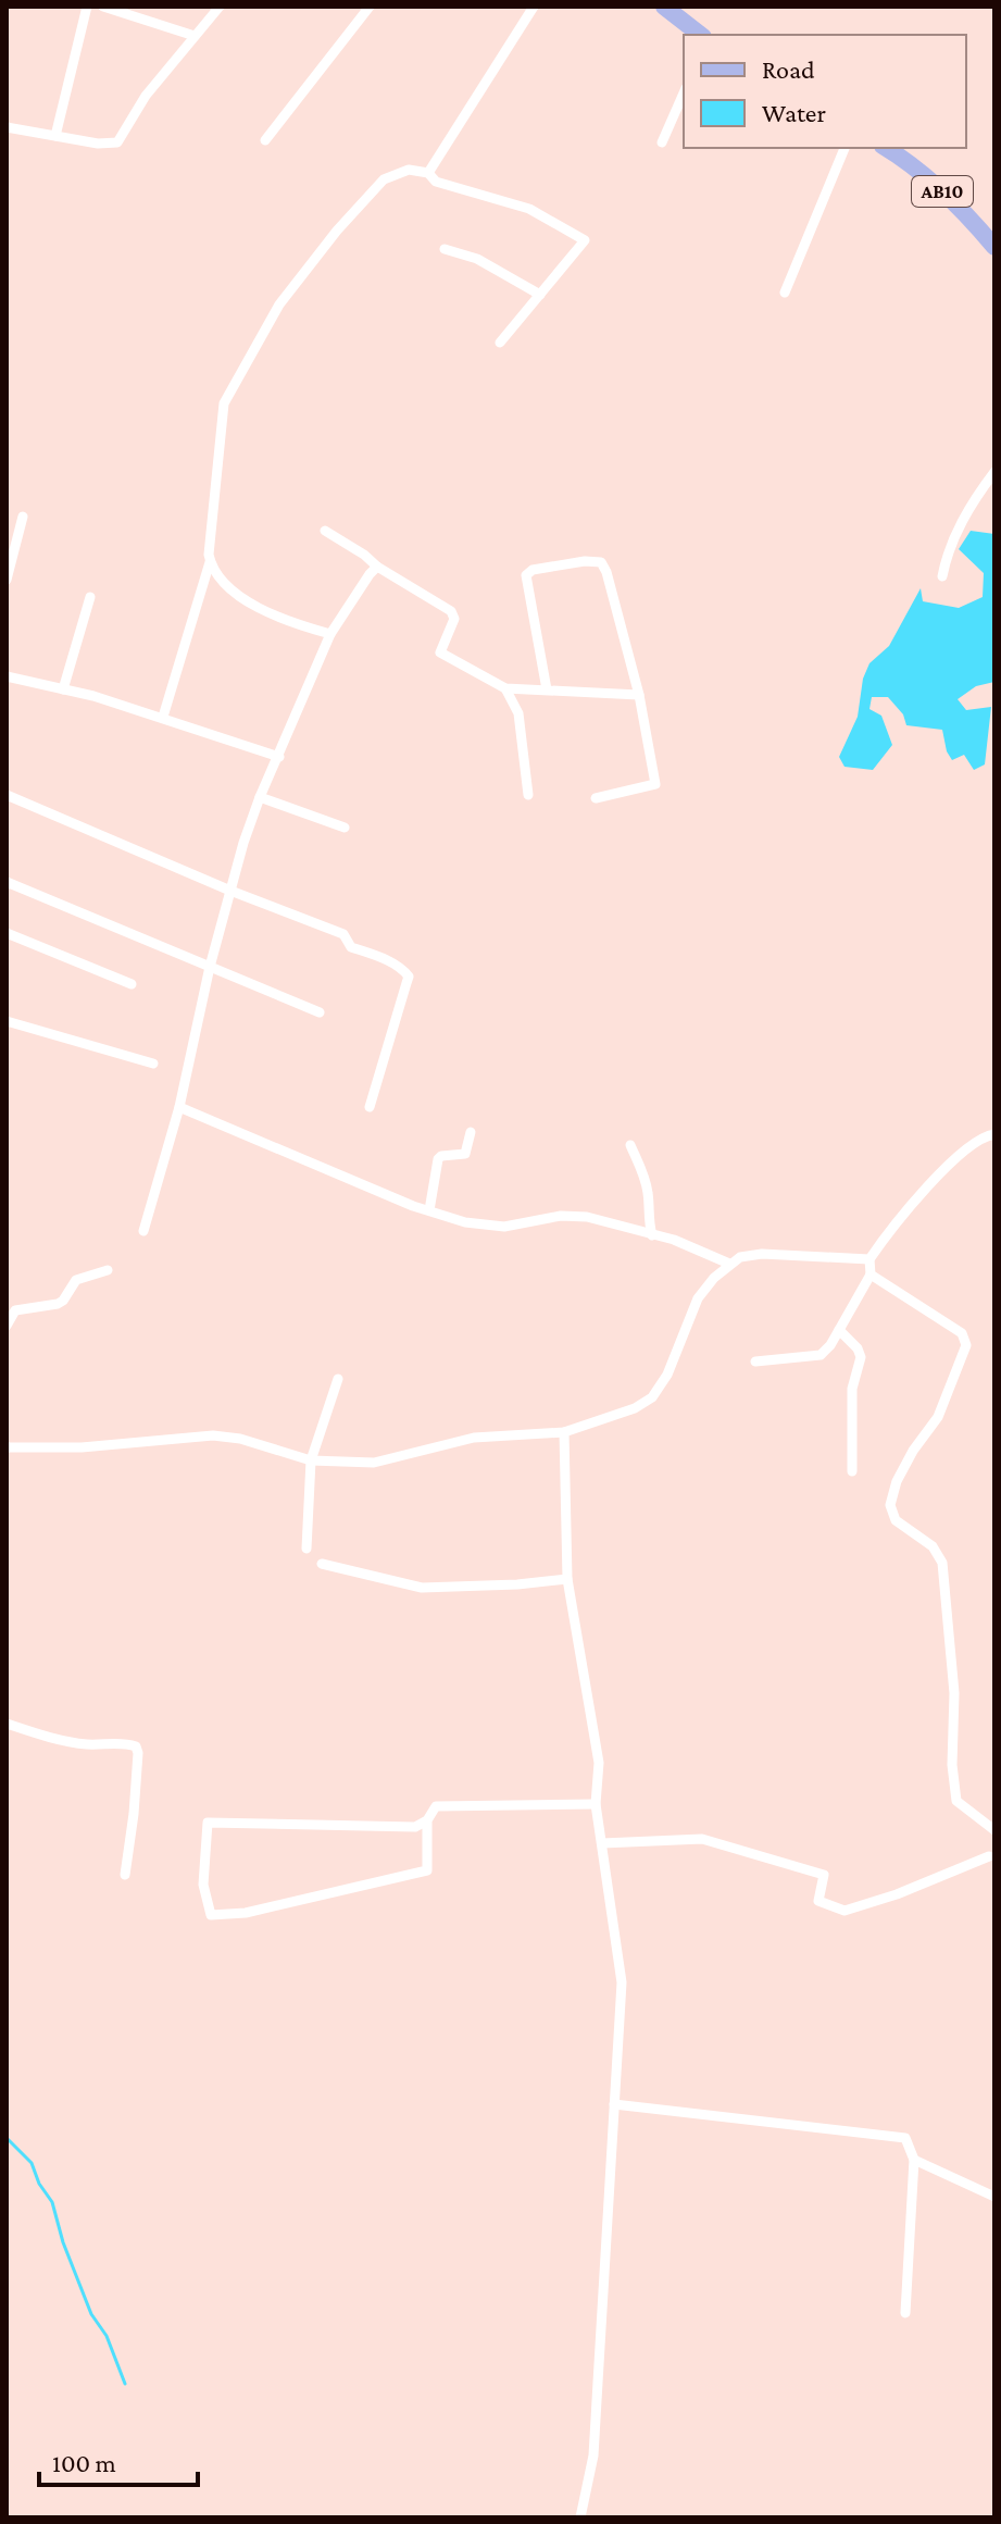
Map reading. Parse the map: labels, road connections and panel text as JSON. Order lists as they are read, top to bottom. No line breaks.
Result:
{"streets":{"main road":["AB10"]},"legend":["Road","Water"],"scale_bar":"100 m"}
